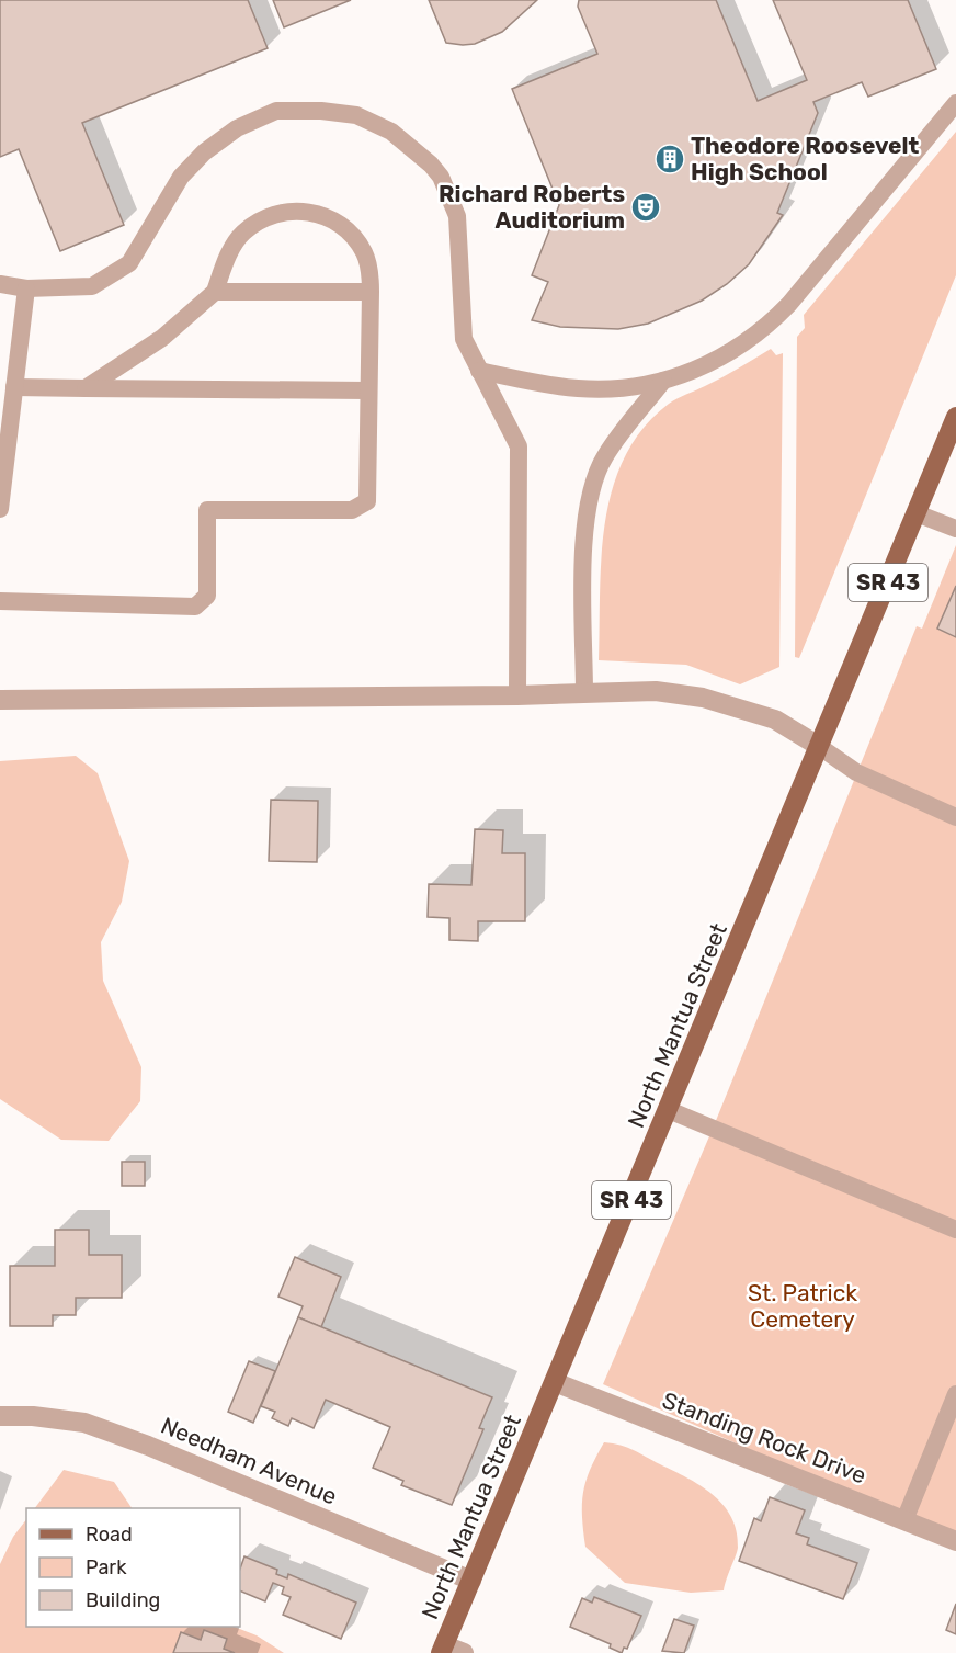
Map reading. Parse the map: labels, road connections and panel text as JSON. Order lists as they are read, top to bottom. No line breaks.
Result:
{"streets":{"main road":["SR 43","North Mantua Street"],"street":["Standing Rock Drive","Needham Avenue"]},"crossings":[["North Mantua Street","Standing Rock Drive"],["North Mantua Street","Needham Avenue"]],"parks":["St. Patrick Cemetery"],"places":{"building":["Theodore Roosevelt High School"],"theatre":["Richard Roberts Auditorium"]},"legend":["Road","Park","Building"]}
